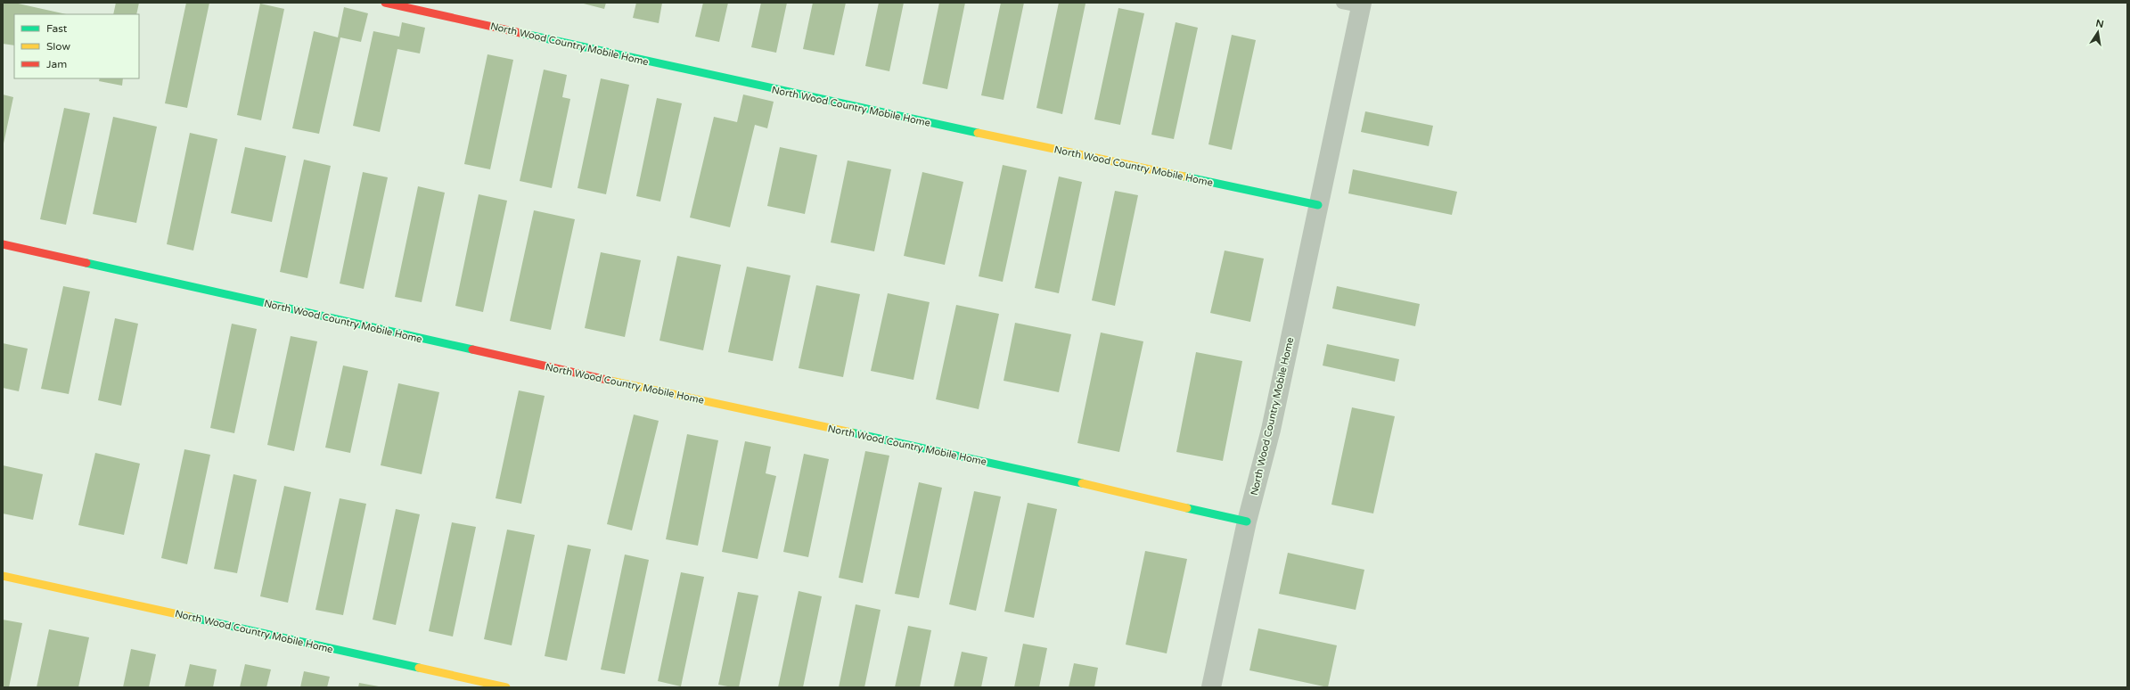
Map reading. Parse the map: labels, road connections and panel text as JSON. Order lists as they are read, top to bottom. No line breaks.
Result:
{"streets":{"street":["North Wood Country Mobile Home"]},"legend":["Fast","Slow","Jam"],"north":"top"}
